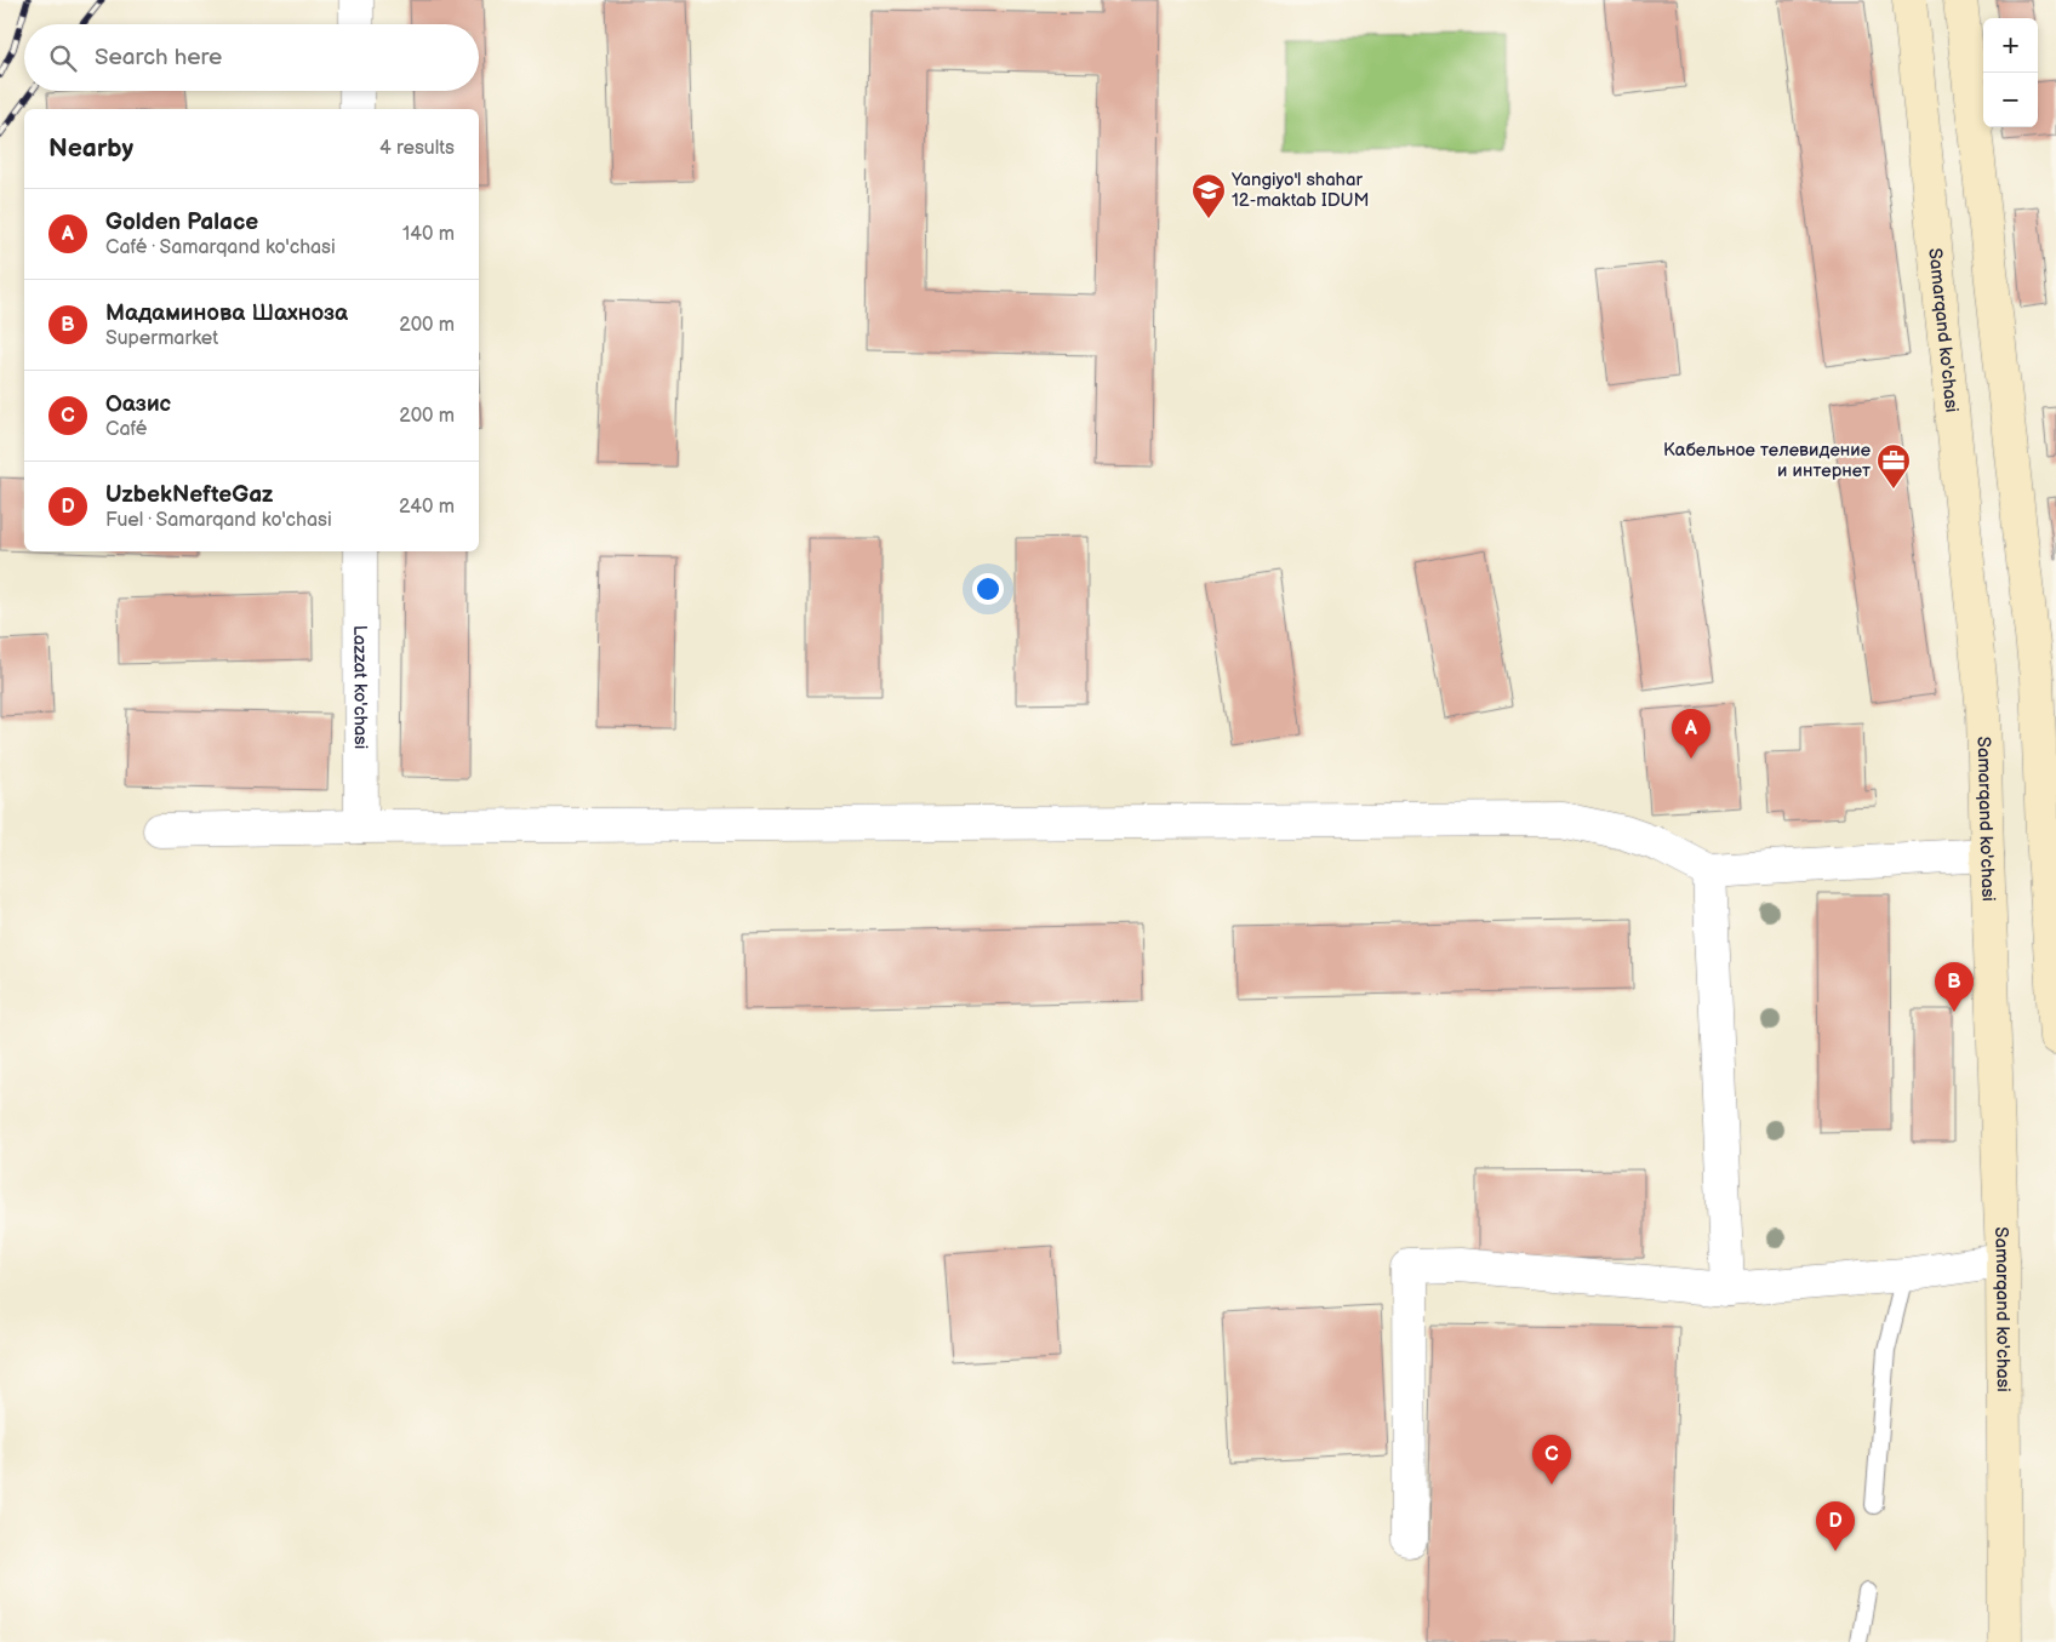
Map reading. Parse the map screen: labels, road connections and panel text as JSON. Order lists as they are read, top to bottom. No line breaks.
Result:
{"streets":{"main road":["Samarqand ko'chasi"],"street":["Lazzat ko'chasi"]},"places":{"school or university":["Yangiyo'l shahar 12-maktab IDUM"],"office":["Кабельное телевидение и интернет"]},"page":{"map_buttons":["+","−"],"search":"Search here","heading":["Nearby","4 results"],"list":[{"mark":"A","name":"Golden Palace","note":"Café · Samarqand ko'chasi","value":"140 m"},{"mark":"B","name":"Мадаминова Шахноза","note":"Supermarket","value":"200 m"},{"mark":"C","name":"Оазис","note":"Café","value":"200 m"},{"mark":"D","name":"UzbekNefteGaz","note":"Fuel · Samarqand ko'chasi","value":"240 m"}],"pins":["A","B","C","D"]}}
